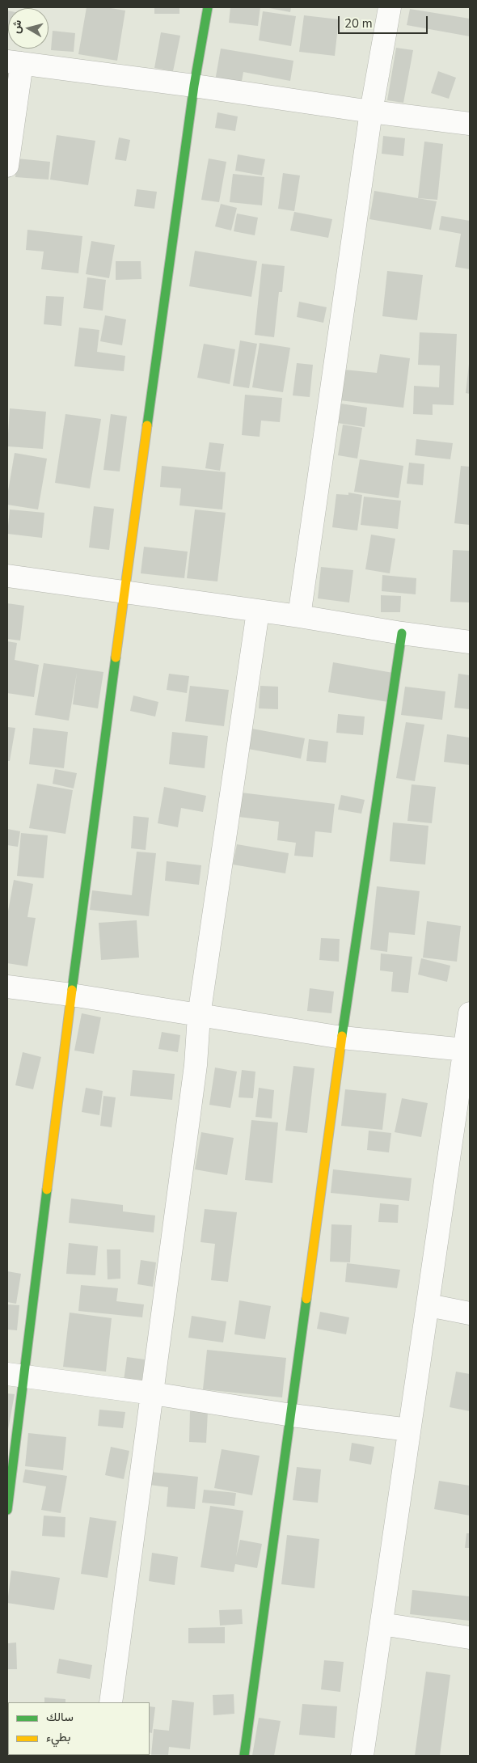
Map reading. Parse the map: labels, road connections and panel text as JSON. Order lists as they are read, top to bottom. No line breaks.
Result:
{"legend":["سالك","بطيء"],"scale_bar":"20 m","north":"left"}
